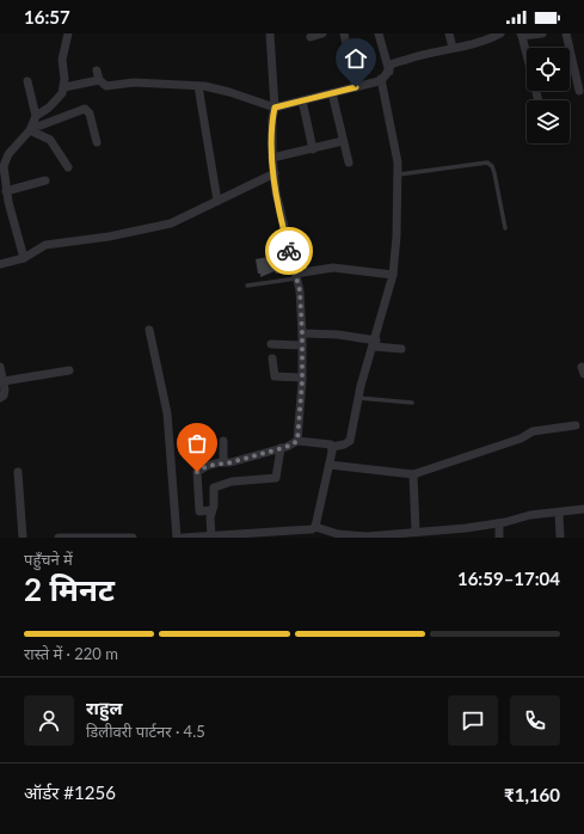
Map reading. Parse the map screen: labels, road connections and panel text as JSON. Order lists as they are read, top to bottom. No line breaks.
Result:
{"page":{"status":"16:57","heading":["2 मिनट","पहुँचने में","16:59–17:04"],"panel":["राहुल","डिलीवरी पार्टनर · 4.5","ऑर्डर #1256","₹1,160"],"bar":"रास्ते में · 220 m"}}
